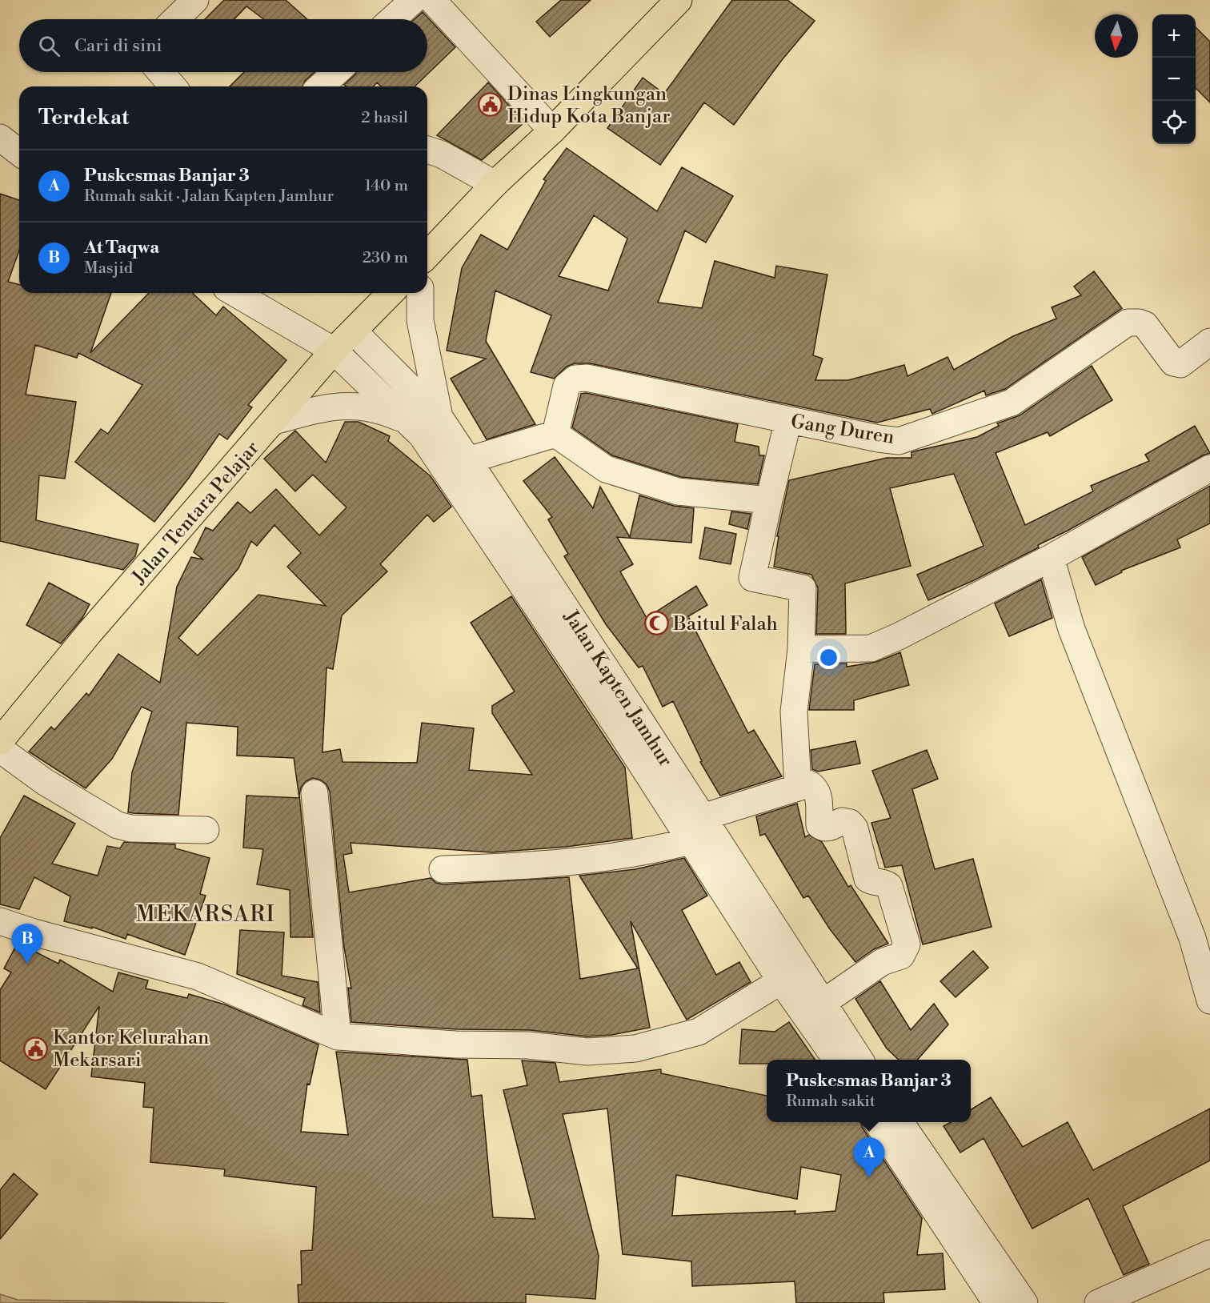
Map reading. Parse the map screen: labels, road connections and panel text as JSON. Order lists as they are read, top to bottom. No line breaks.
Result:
{"streets":{"main road":["Jalan Tentara Pelajar"],"street":["Gang Duren","Jalan Kapten Jamhur"]},"crossings":[["Jalan Tentara Pelajar","Jalan Kapten Jamhur"]],"districts":["MEKARSARI"],"places":{"public building":["Dinas Lingkungan Hidup Kota Banjar","Kantor Kelurahan Mekarsari"],"mosque":["Baitul Falah"]},"north":"bottom","page":{"map_buttons":["+","−"],"search":"Cari di sini","heading":["Terdekat","2 hasil"],"list":[{"mark":"A","name":"Puskesmas Banjar 3","note":"Rumah sakit · Jalan Kapten Jamhur","value":"140 m"},{"mark":"B","name":"At Taqwa","note":"Masjid","value":"230 m"}],"pins":["B","A"],"popup":["Puskesmas Banjar 3","Rumah sakit"]}}
